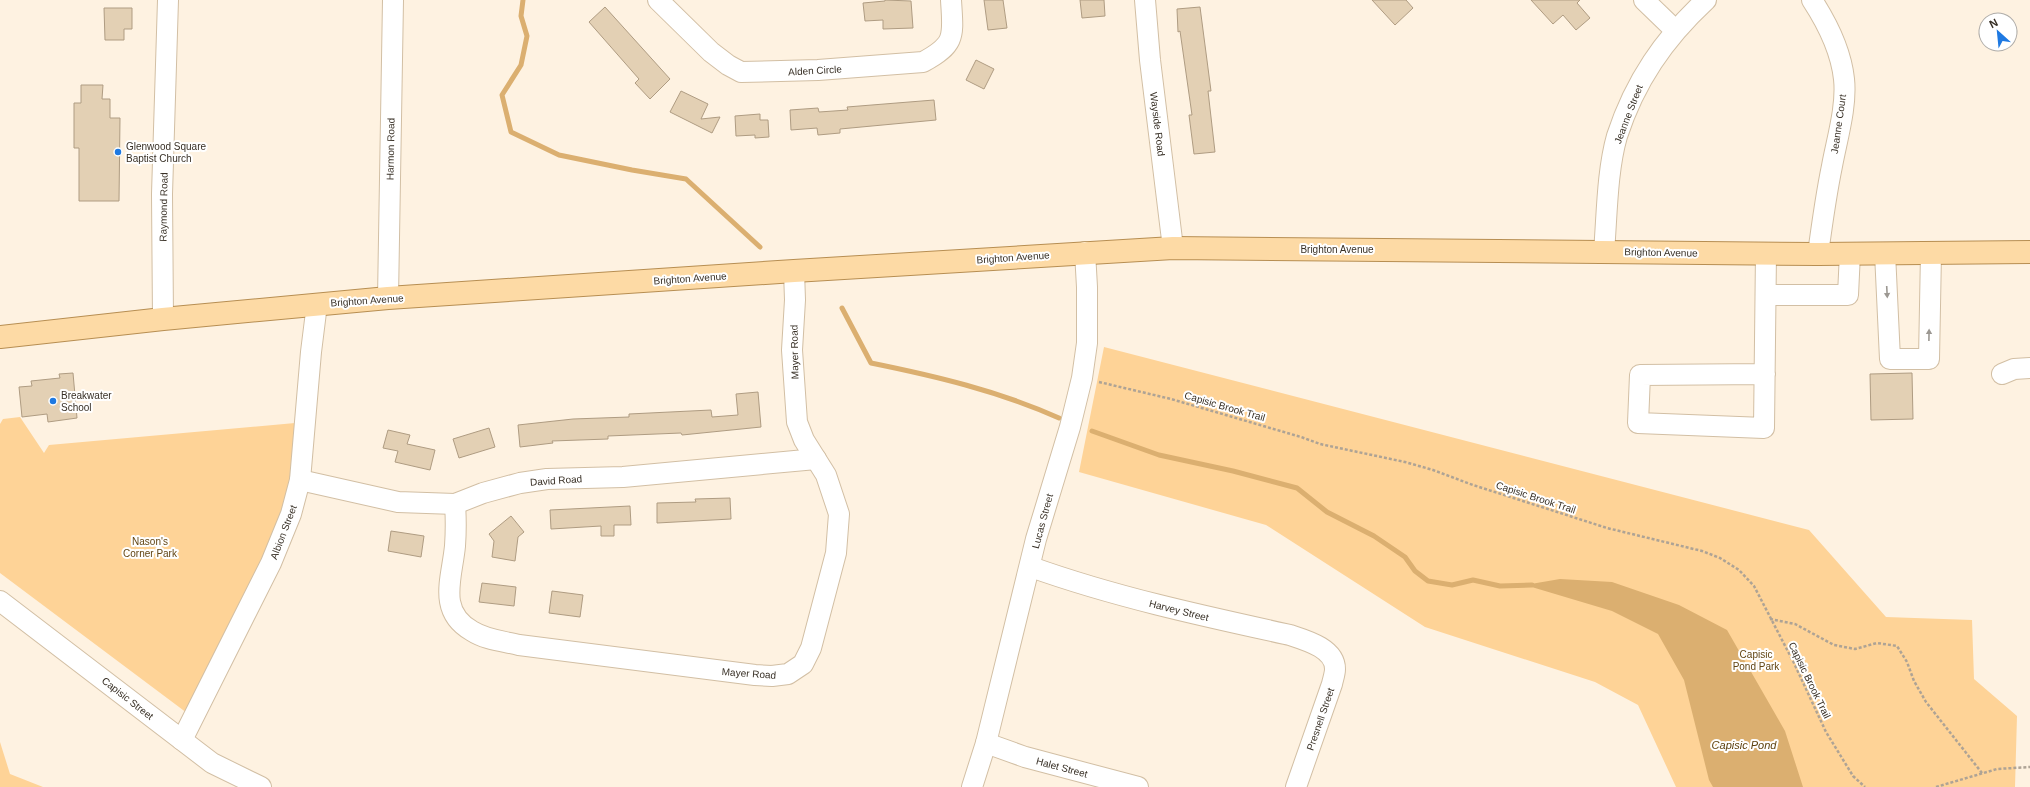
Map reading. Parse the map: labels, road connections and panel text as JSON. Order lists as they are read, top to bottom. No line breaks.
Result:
{"streets":{"main road":["Brighton Avenue"],"street":["Alden Circle","Jeanne Street","Wayside Road","Jeanne Court","Harmon Road","Raymond Road","Mayer Road","David Road","Lucas Street","Albion Street","Harvey Street","Capisic Street","Presnell Street","Halet Street"],"path":["Capisic Brook Trail"]},"crossings":[["Jeanne Street","Brighton Avenue"],["Wayside Road","Brighton Avenue"],["Jeanne Court","Brighton Avenue"],["Harmon Road","Brighton Avenue"],["Raymond Road","Brighton Avenue"],["Brighton Avenue","Mayer Road"],["Brighton Avenue","Lucas Street"],["Brighton Avenue","Albion Street"],["Mayer Road","David Road"],["Capisic Brook Trail","Lucas Street"],["David Road","Albion Street"],["Lucas Street","Harvey Street"],["Lucas Street","Halet Street"],["Albion Street","Capisic Street"],["Harvey Street","Presnell Street"]],"water":["Capisic Pond"],"parks":["Nason's Corner Park","Capisic Pond Park"],"places":["Glenwood Square Baptist Church","Breakwater School"],"north":"top left"}
